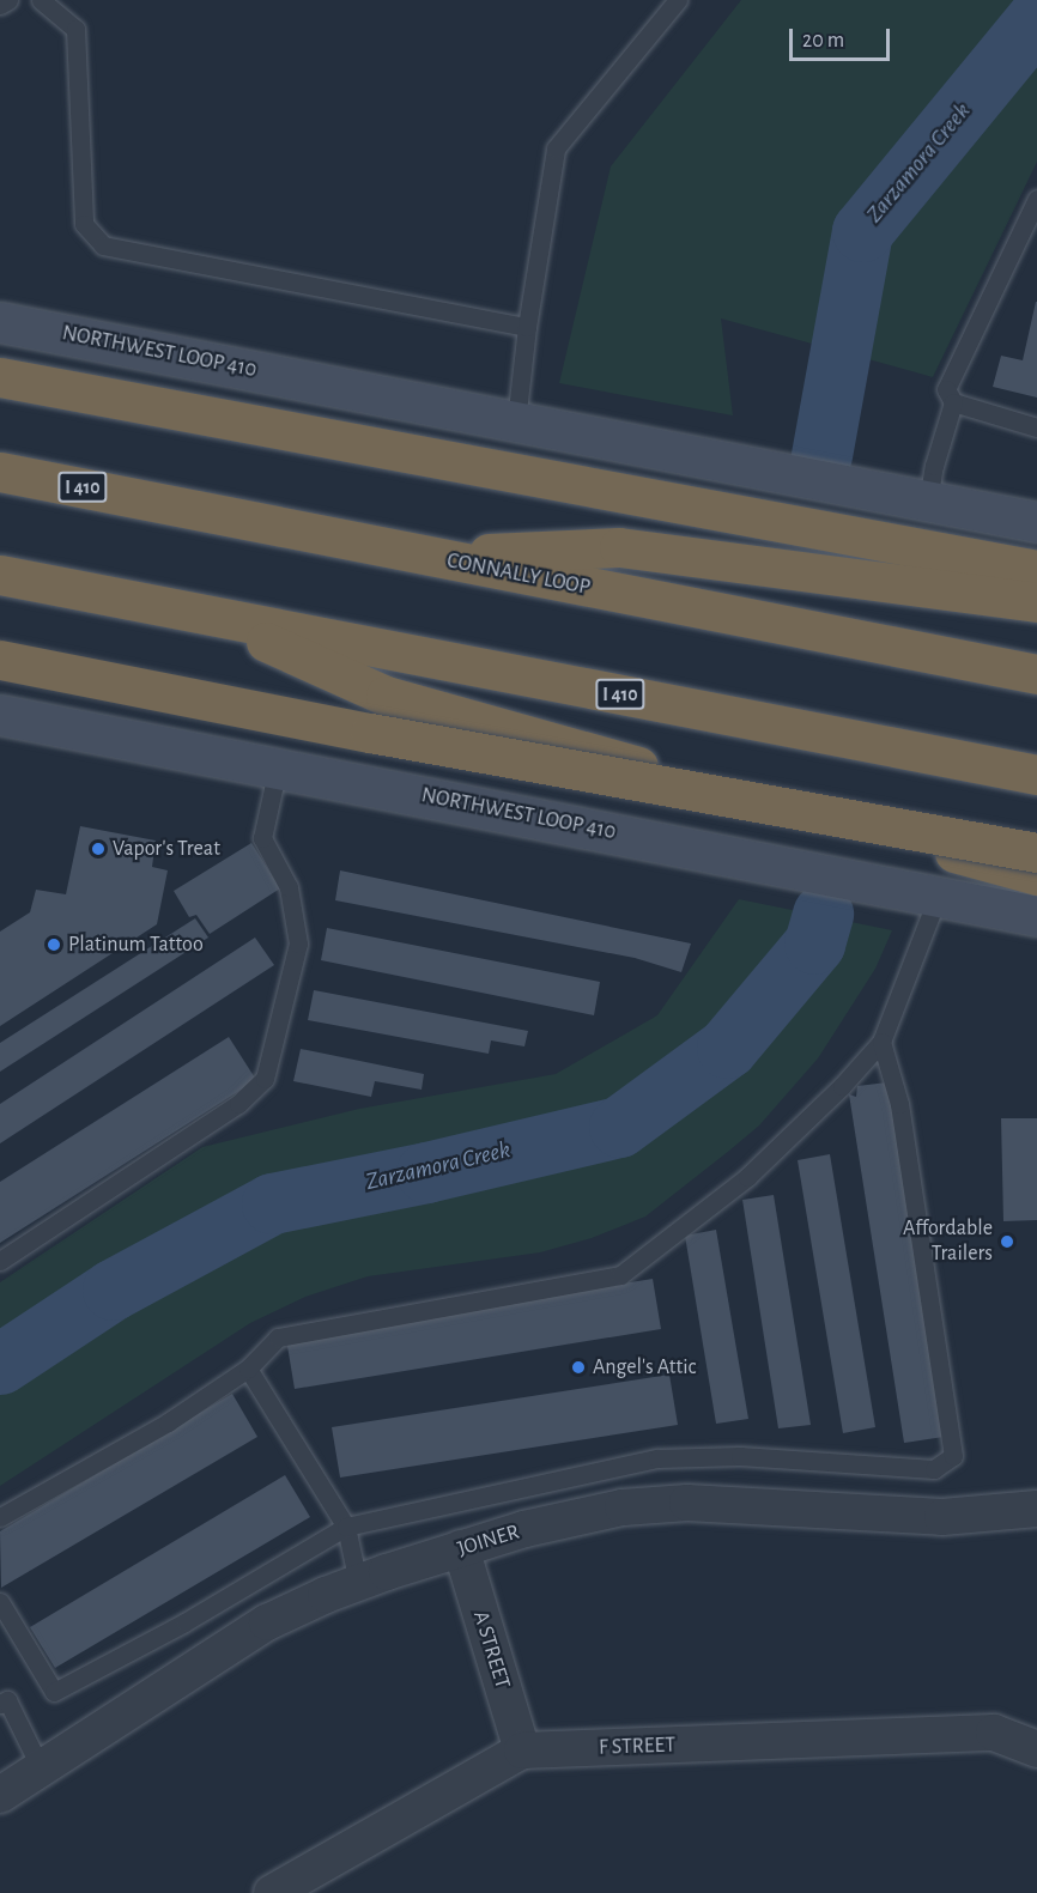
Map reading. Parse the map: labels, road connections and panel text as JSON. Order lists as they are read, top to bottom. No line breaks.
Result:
{"streets":{"highway":["I 410","CONNALLY LOOP"],"main road":["NORTHWEST LOOP 410"],"street":["JOINER","A STREET","F STREET"]},"crossings":[["JOINER","A STREET"],["A STREET","F STREET"]],"water":["Zarzamora Creek"],"places":["Vapor's Treat","Platinum Tattoo","Affordable Trailers","Angel's Attic"],"scale_bar":"20 m"}
